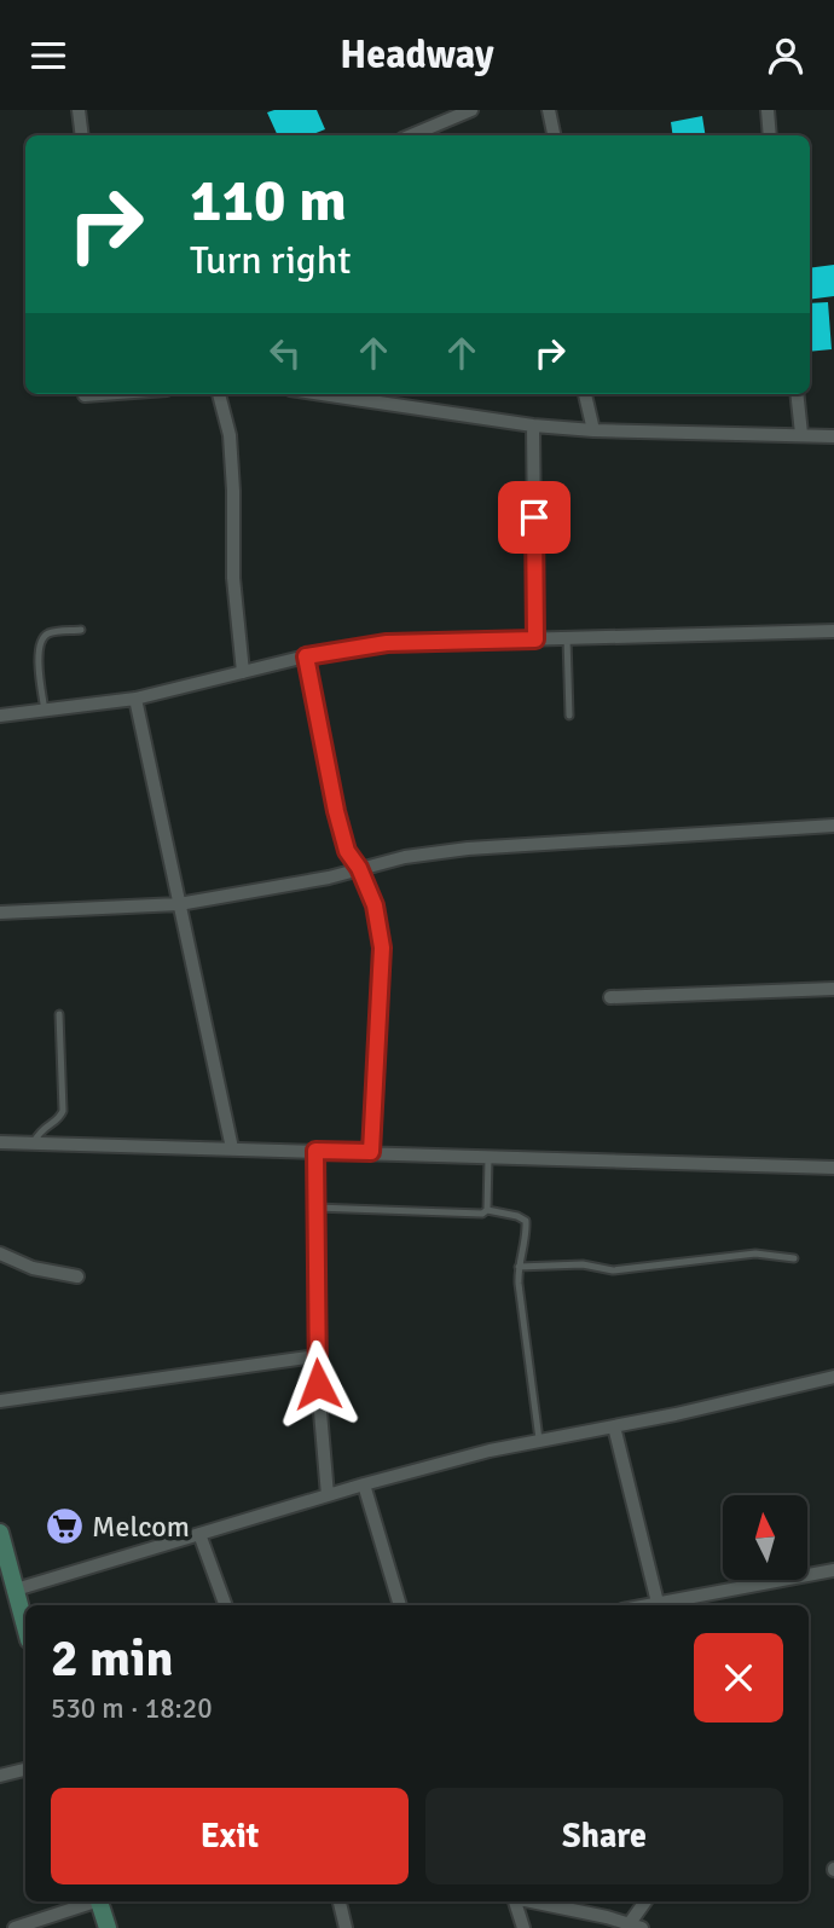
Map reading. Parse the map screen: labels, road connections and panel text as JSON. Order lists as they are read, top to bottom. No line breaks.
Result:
{"places":{"supermarket":["Melcom"]},"north":"top","page":{"header":"Headway","turn":["110 m","Turn right"],"heading":["2 min","530 m · 18:20"],"buttons":["Exit","Share"]}}
